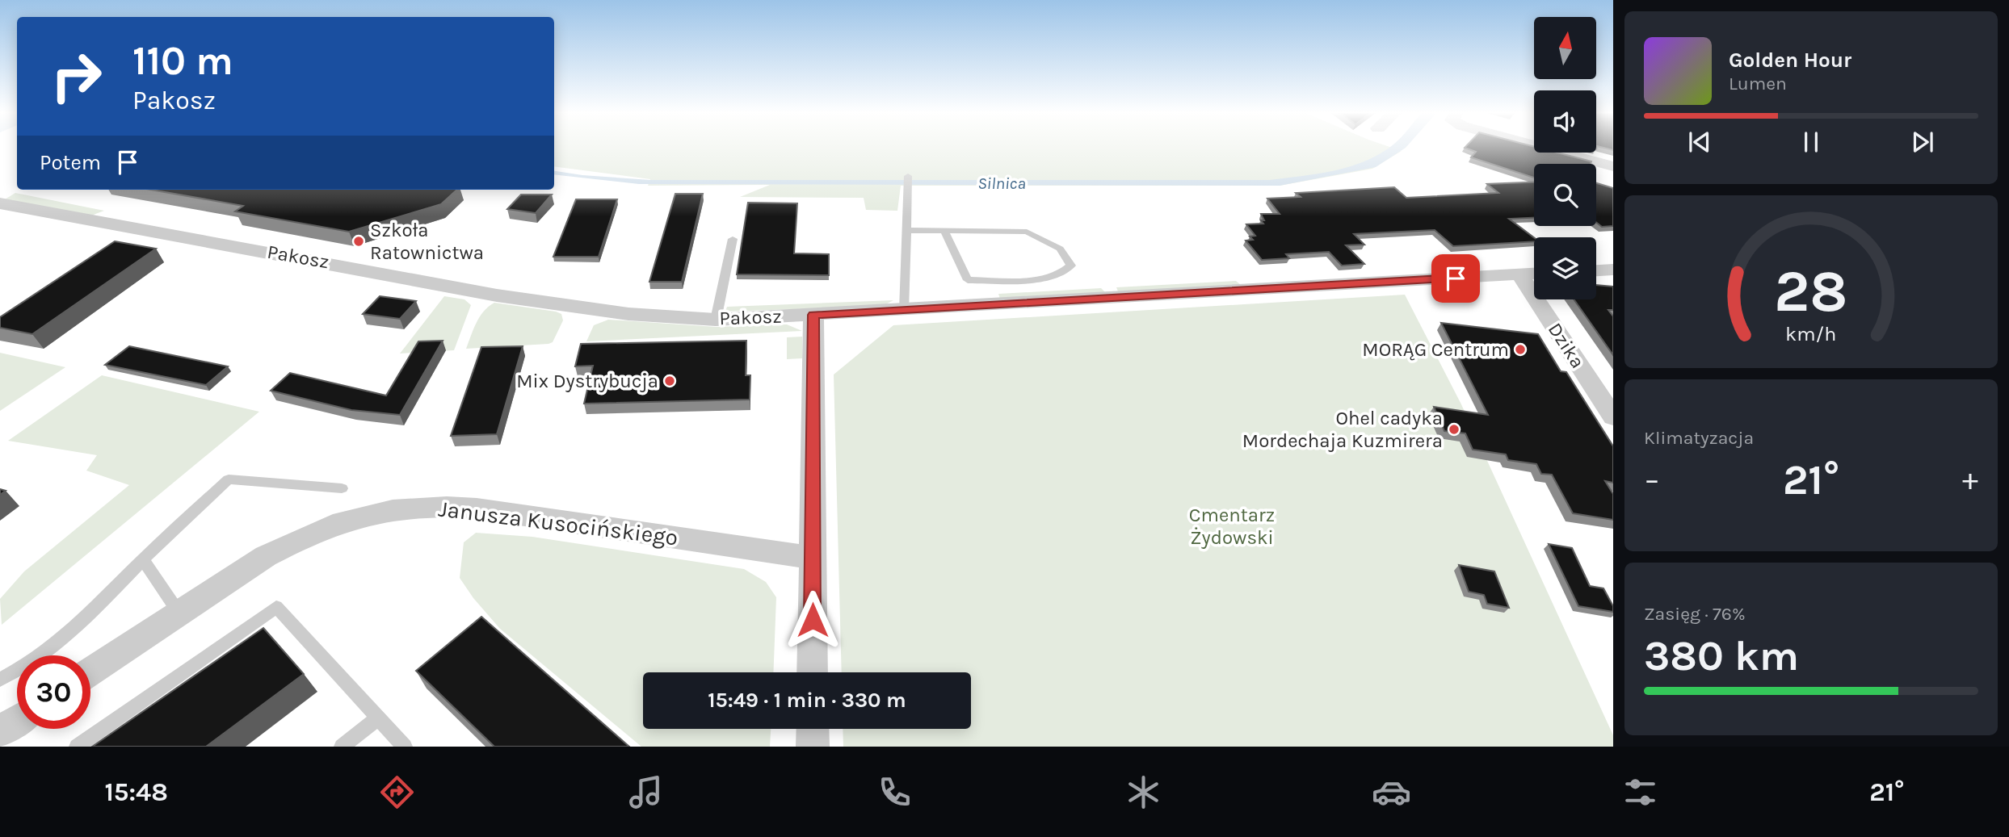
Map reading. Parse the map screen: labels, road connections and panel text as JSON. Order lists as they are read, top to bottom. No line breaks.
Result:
{"streets":{"street":["Pakosz","Dzika","Janusza Kusocińskiego"]},"crossings":[["Pakosz","Dzika"]],"water":["Silnica"],"parks":["Cmentarz Żydowski"],"places":["Szkoła Ratownictwa","MORĄG Centrum","Mix Dystrybucja","Ohel cadyka Mordechaja Kuzmirera"],"north":"top","page":{"turn":["110 m","Pakosz"],"song":["Golden Hour","Lumen"],"then":"Potem","tile":["Klimatyzacja",["Zasięg · 76%","380 km"]],"heat":["−","21°","+"],"limit":"30","trip":"15:49 · 1 min · 330 m","tabs":["15:48","21°"],"gauge":["28","km/h"]}}
